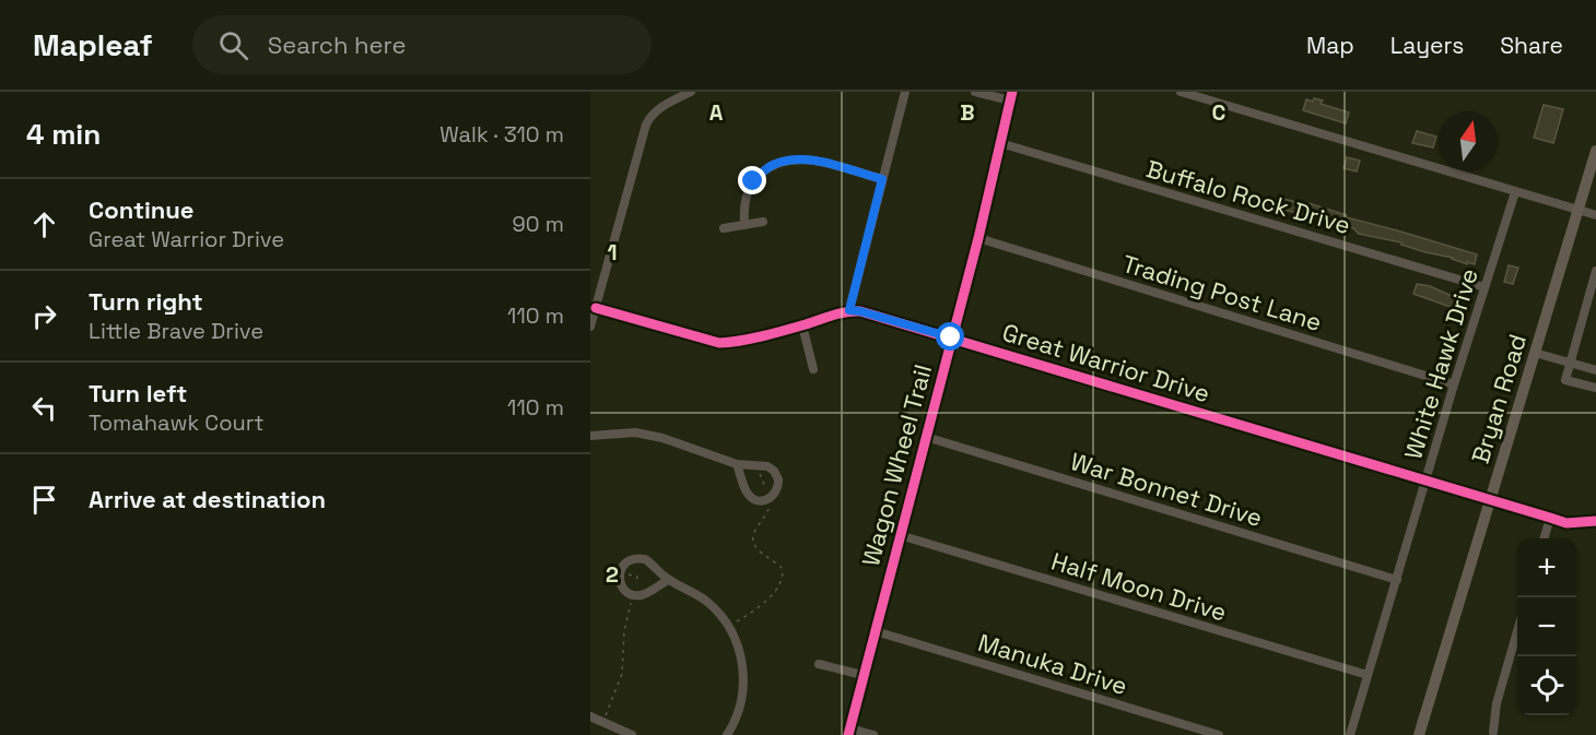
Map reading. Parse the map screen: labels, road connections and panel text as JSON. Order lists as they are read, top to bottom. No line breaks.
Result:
{"streets":{"main road":["Bryan Road"],"street":["Buffalo Rock Drive","Trading Post Lane","Great Warrior Drive","White Hawk Drive","Wagon Wheel Trail","War Bonnet Drive","Half Moon Drive","Manuka Drive"]},"crossings":[["Buffalo Rock Drive","White Hawk Drive"],["Buffalo Rock Drive","Wagon Wheel Trail"],["Trading Post Lane","White Hawk Drive"],["Trading Post Lane","Wagon Wheel Trail"],["Great Warrior Drive","White Hawk Drive"],["Great Warrior Drive","Bryan Road"],["Great Warrior Drive","Wagon Wheel Trail"],["White Hawk Drive","War Bonnet Drive"],["White Hawk Drive","Half Moon Drive"],["Wagon Wheel Trail","War Bonnet Drive"],["Wagon Wheel Trail","Half Moon Drive"],["Wagon Wheel Trail","Manuka Drive"]],"north":"top","page":{"header":"Mapleaf","search":"Search here","nav":["Map","Layers","Share"],"heading":["4 min","Walk · 310 m"],"list":[["Continue","Great Warrior Drive","90 m"],["Turn right","Little Brave Drive","110 m"],["Turn left","Tomahawk Court","110 m"],"Arrive at destination"],"map_buttons":["+","−"]},"grid":{"columns":["A","B","C"],"rows":["1","2"]}}
